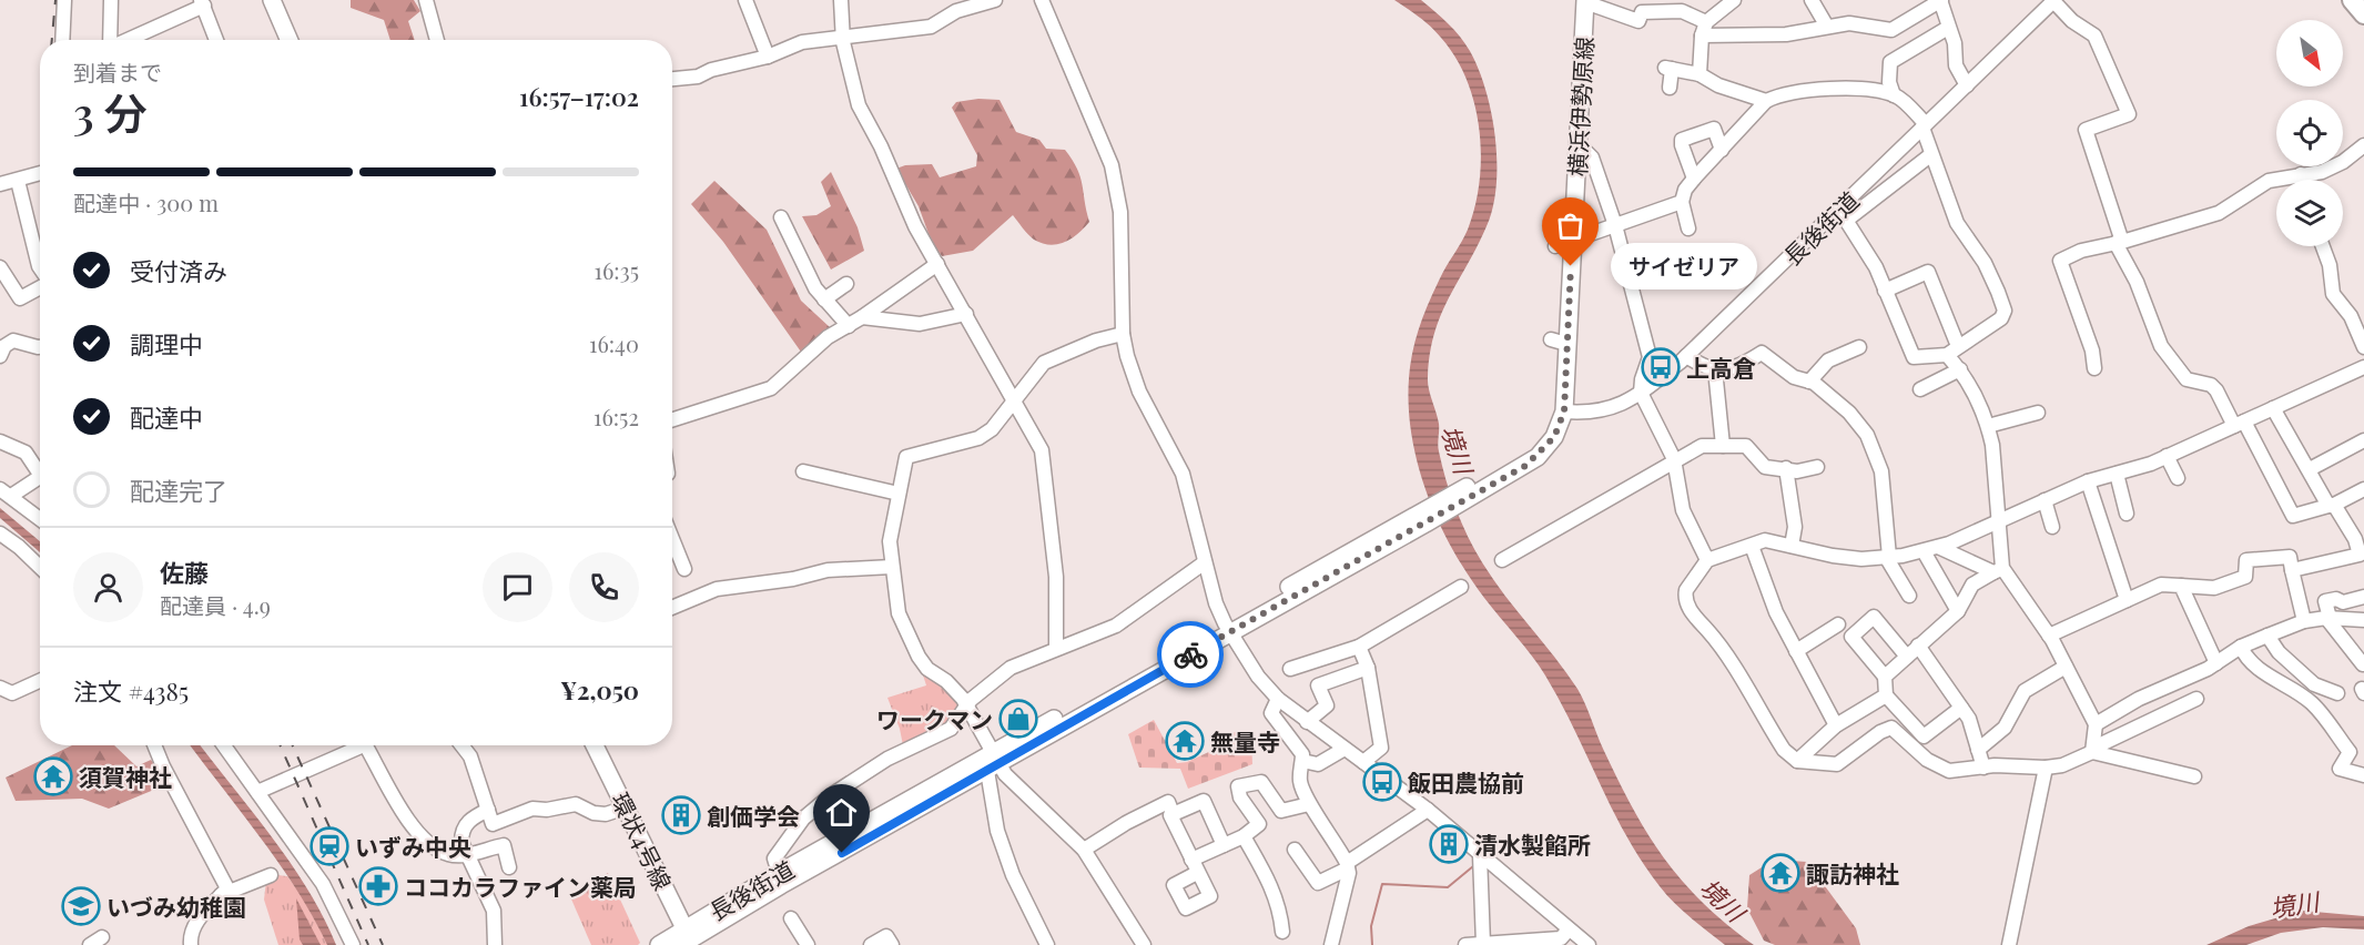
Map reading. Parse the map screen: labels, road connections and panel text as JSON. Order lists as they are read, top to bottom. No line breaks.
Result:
{"streets":{"main road":["横浜伊勢原線","長後街道","環状4号線"]},"crossings":[["横浜伊勢原線","長後街道"],["長後街道","環状4号線"]],"water":["境川"],"places":{"other":["サイゼリア"],"bus stop":["上高倉","飯田農協前"],"shop":["ワークマン"],"temple":["無量寺","須賀神社","諏訪神社"],"building":["創価学会","清水製餡所"],"station":["いずみ中央"],"pharmacy":["ココカラファイン薬局"],"school or university":["いづみ幼稚園"]},"north":"bottom right","page":{"heading":["3 分","到着まで","16:57–17:02"],"panel":["佐藤","配達員 · 4.9","注文 #4385","¥2,050"],"bar":"配達中 · 300 m","list":[["受付済み","16:35"],["調理中","16:40"],["配達中","16:52"],"配達完了"],"bubble":"サイゼリア"}}
